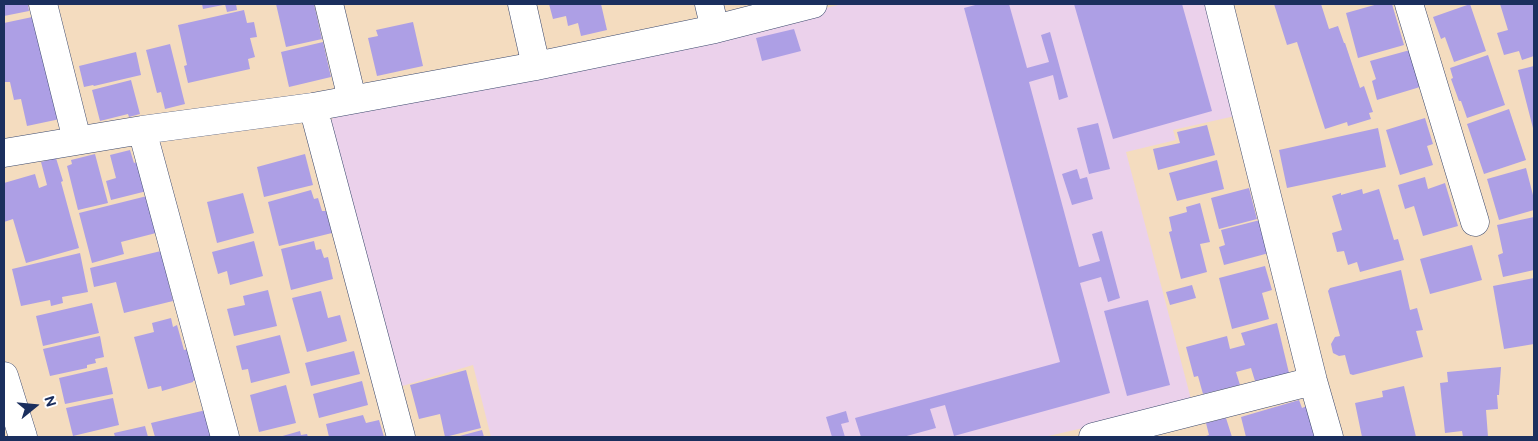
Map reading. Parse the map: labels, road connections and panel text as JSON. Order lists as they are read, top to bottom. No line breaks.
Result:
{"north":"right"}
